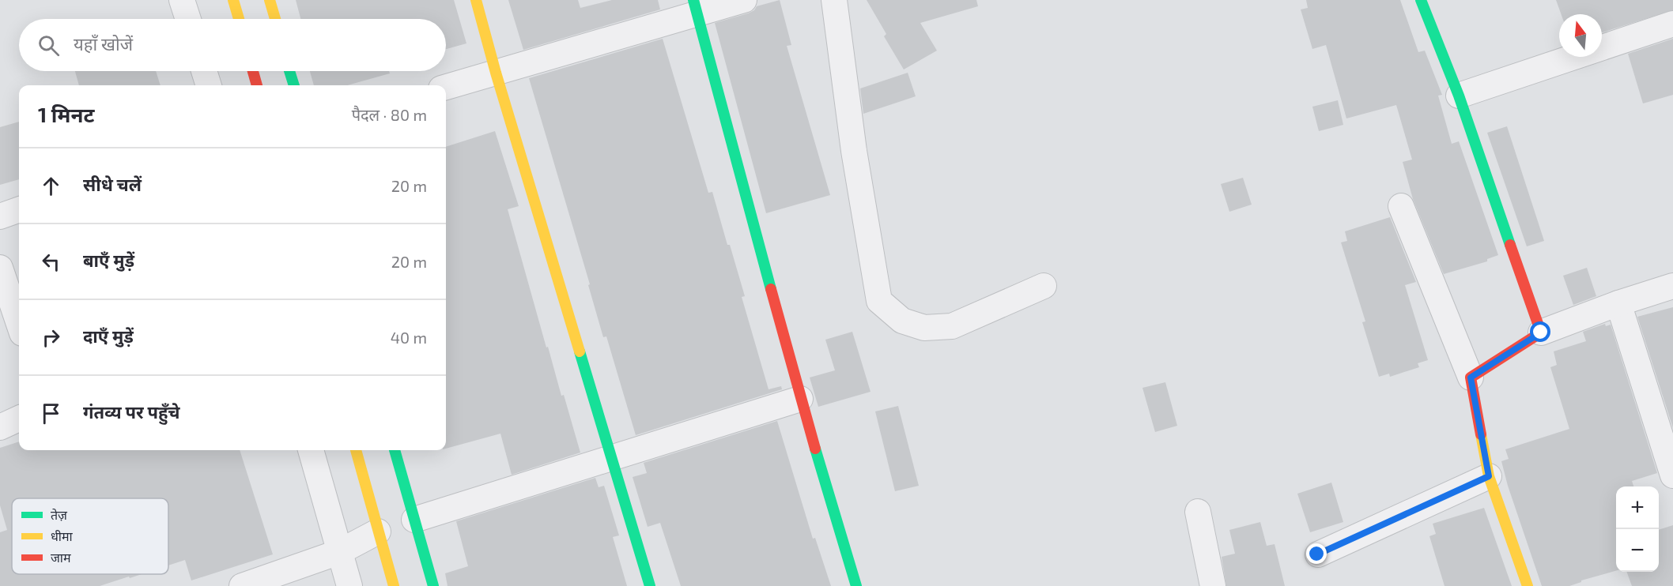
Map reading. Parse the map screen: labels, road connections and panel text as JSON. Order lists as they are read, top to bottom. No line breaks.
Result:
{"legend":["तेज़","धीमा","जाम"],"north":"top","page":{"search":"यहाँ खोजें","heading":["1 मिनट","पैदल · 80 m"],"list":[["सीधे चलें","20 m"],["बाएँ मुड़ें","20 m"],["दाएँ मुड़ें","40 m"],"गंतव्य पर पहुँचे"],"map_buttons":["+","−"]}}
